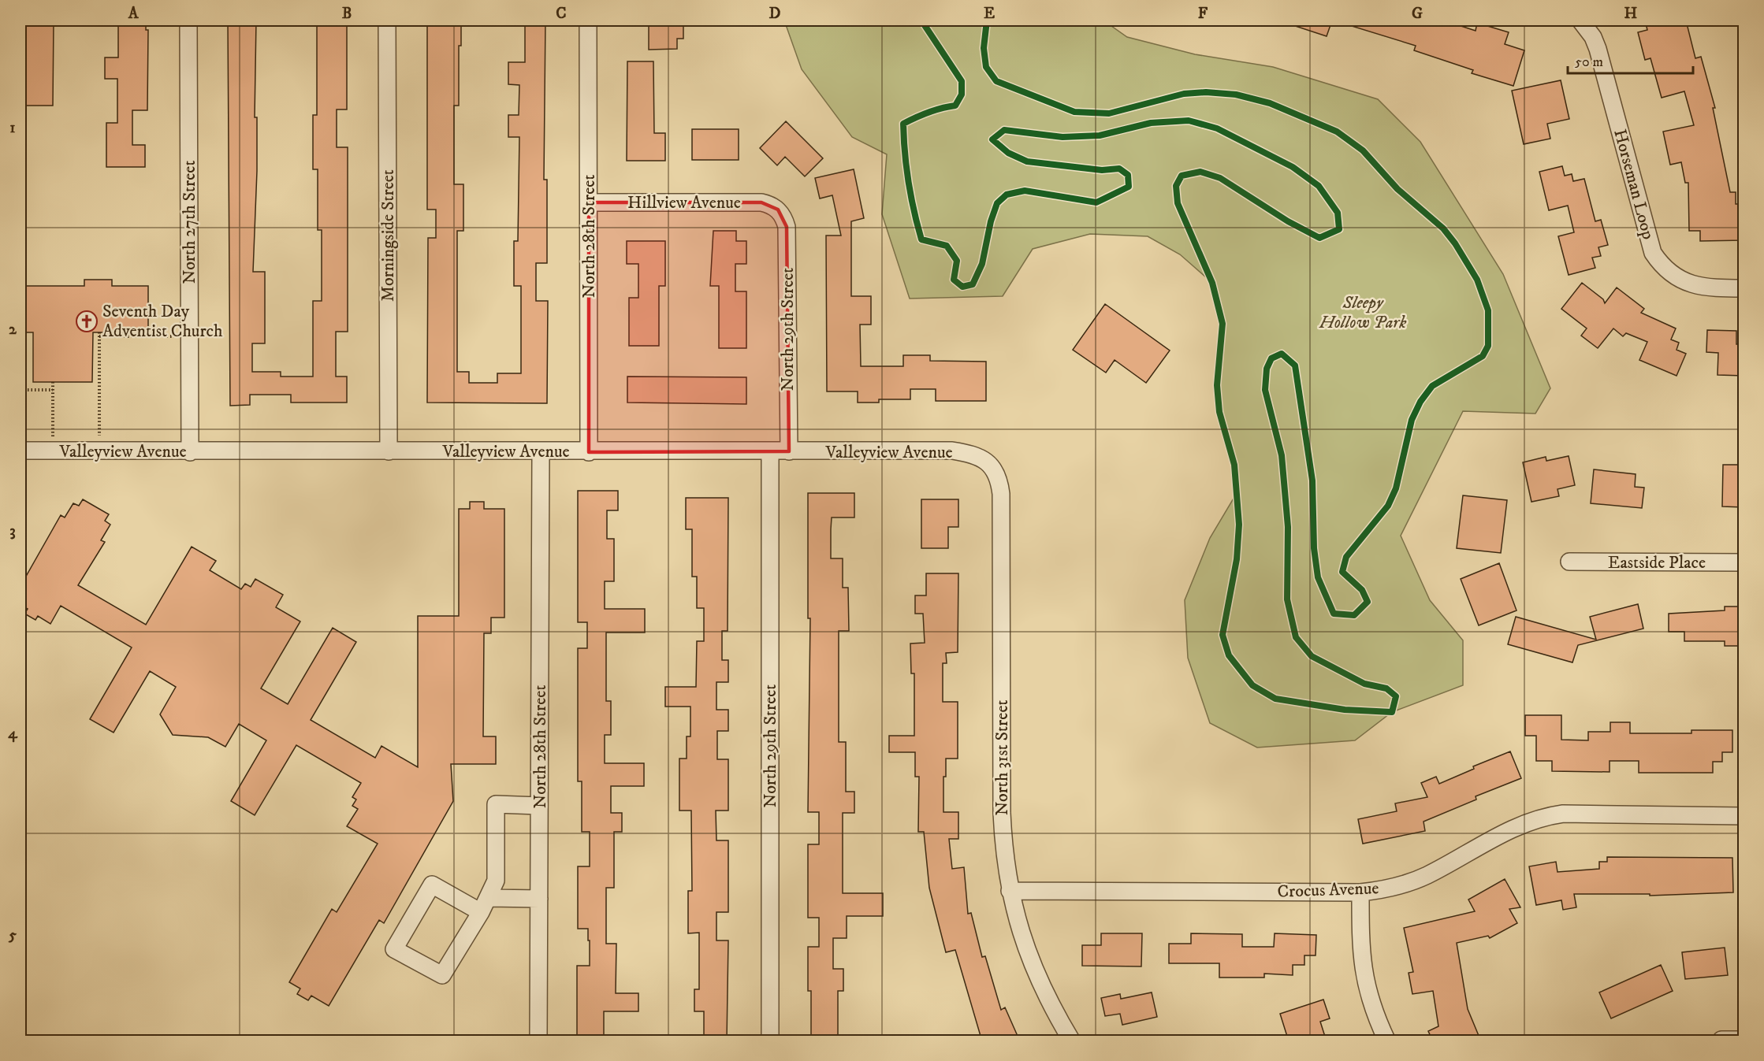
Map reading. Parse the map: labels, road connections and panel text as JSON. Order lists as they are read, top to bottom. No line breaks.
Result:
{"streets":{"street":["Horseman Loop","Hillview Avenue","North 27th Street","Morningside Street","North 28th Street","North 29th Street","Valleyview Avenue","Eastside Place","North 31st Street","Crocus Avenue"]},"crossings":[["Hillview Avenue","North 28th Street"],["Hillview Avenue","North 29th Street"],["North 27th Street","Valleyview Avenue"],["Morningside Street","Valleyview Avenue"],["North 28th Street","Valleyview Avenue"],["North 29th Street","Valleyview Avenue"],["Valleyview Avenue","North 31st Street"],["North 31st Street","Crocus Avenue"]],"parks":["Sleepy Hollow Park"],"places":{"church":["Seventh Day Adventist Church"]},"scale_bar":"50 m","grid":{"columns":["A","B","C","D","E","F","G","H"],"rows":["1","2","3","4","5"]}}
